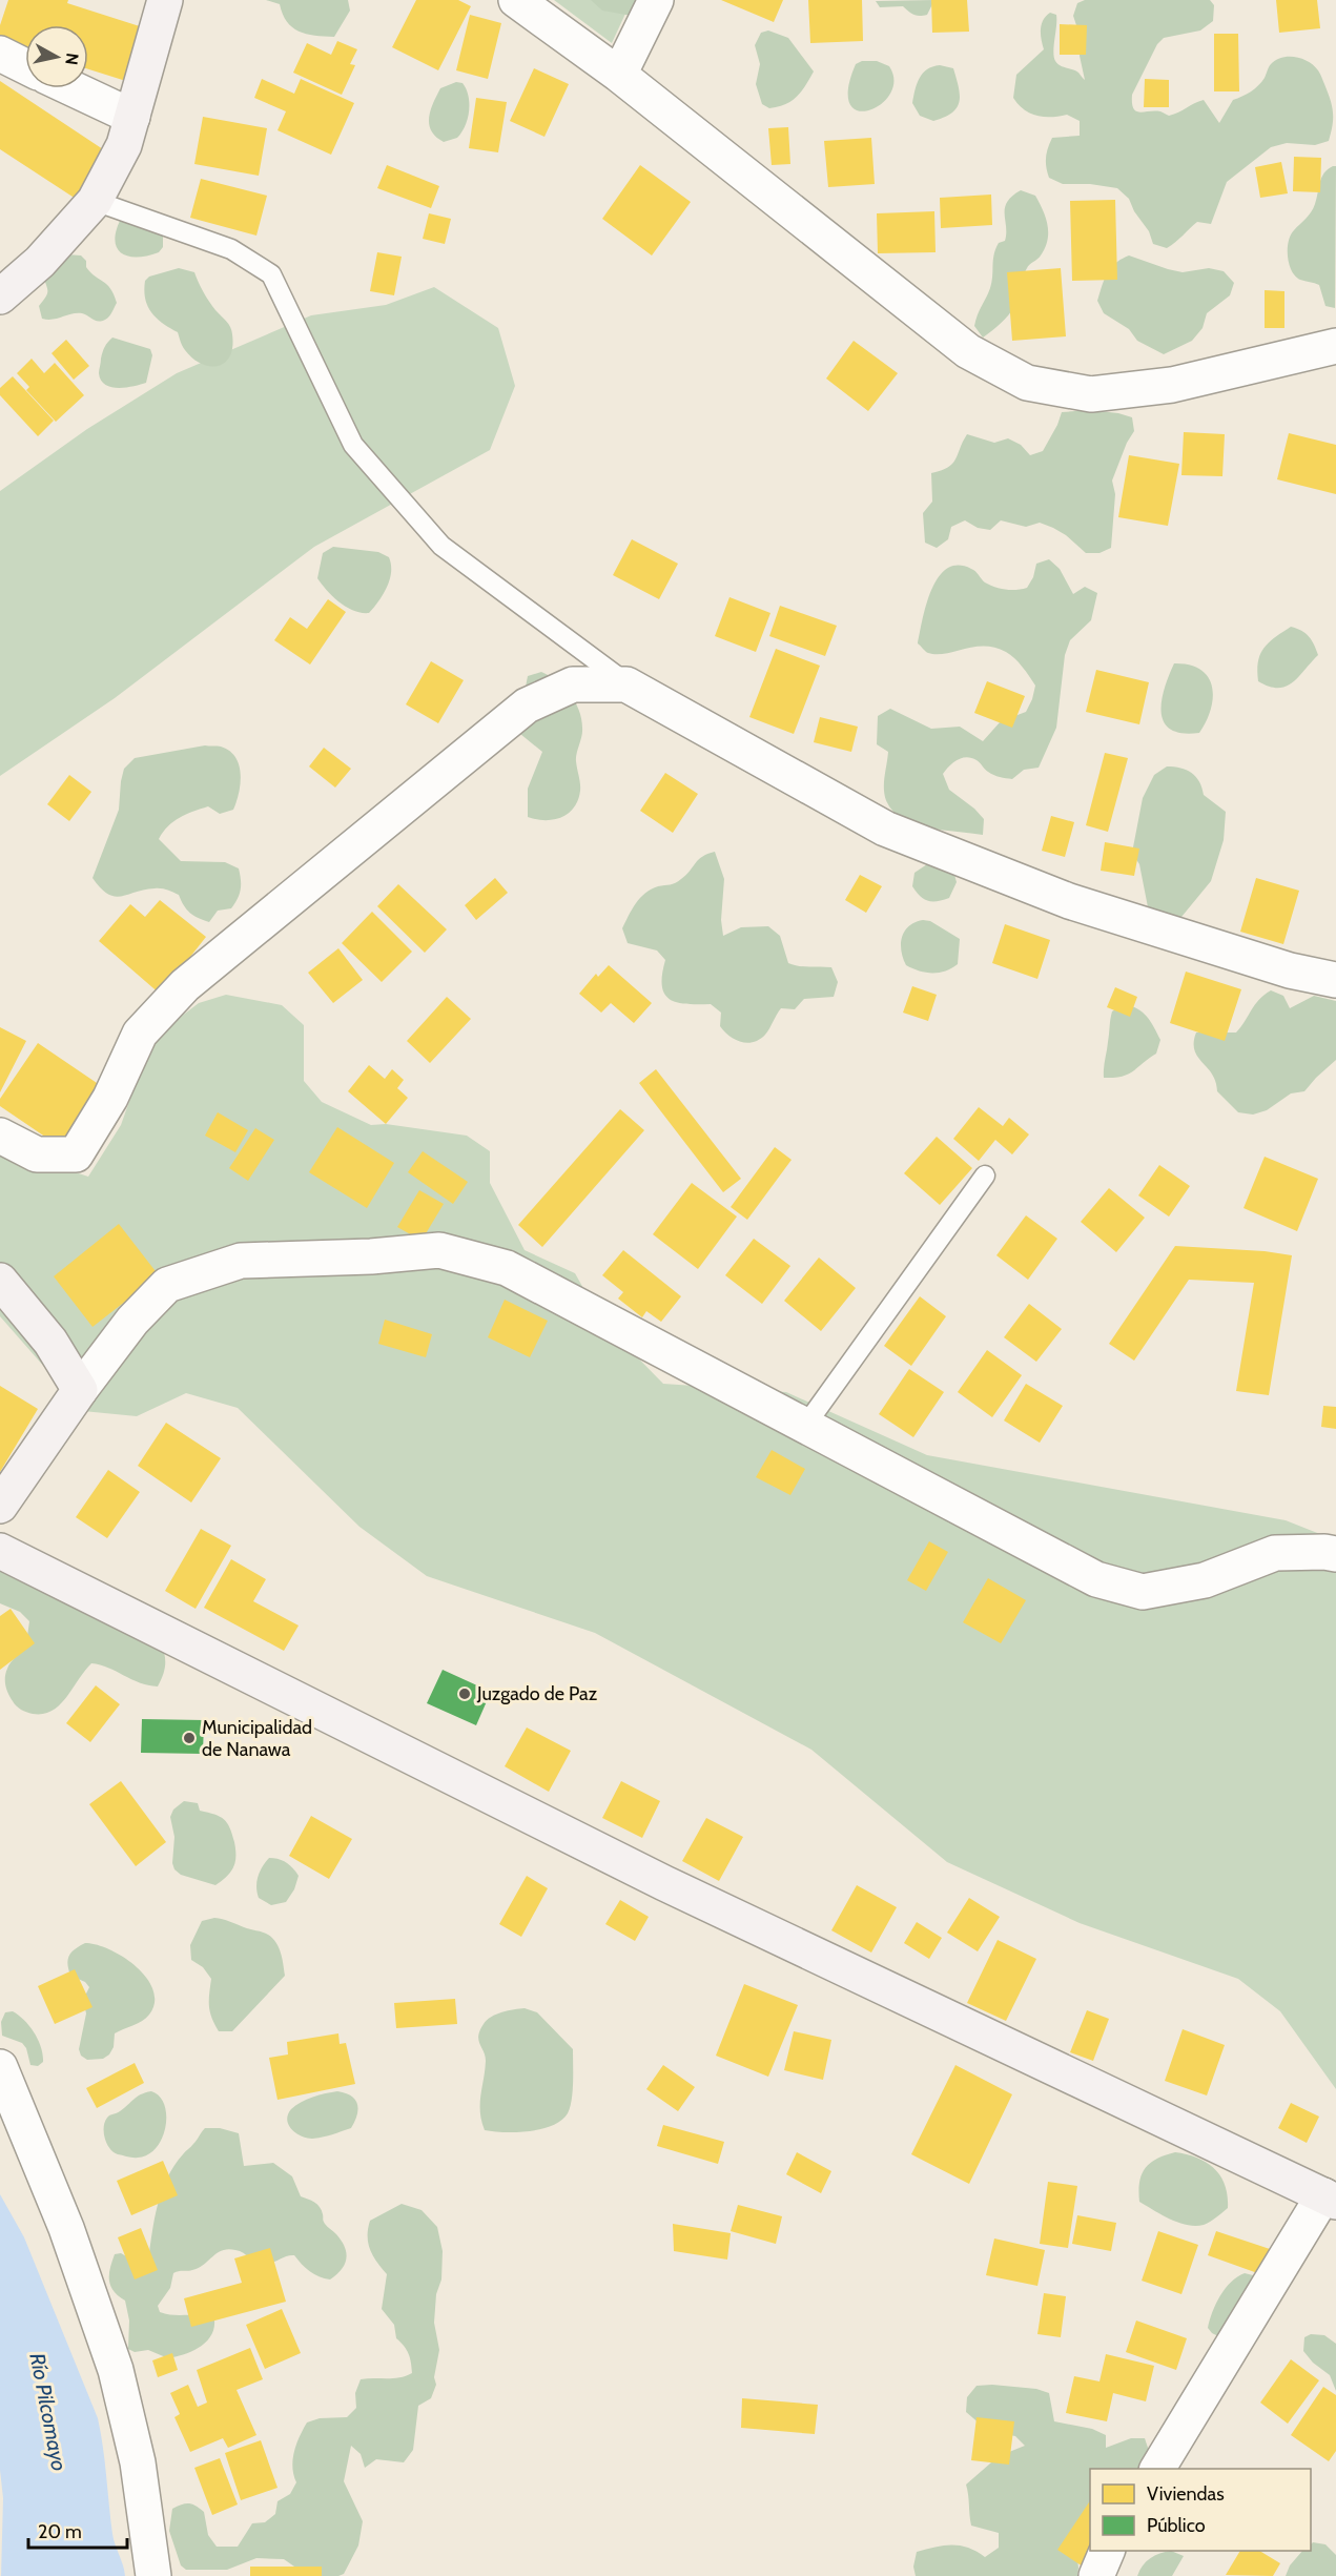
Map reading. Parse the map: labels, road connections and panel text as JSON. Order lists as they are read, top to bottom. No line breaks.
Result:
{"water":["Río Pilcomayo"],"places":["Juzgado de Paz","Municipalidad de Nanawa"],"legend":["Viviendas","Público"],"scale_bar":"20 m","north":"right"}
